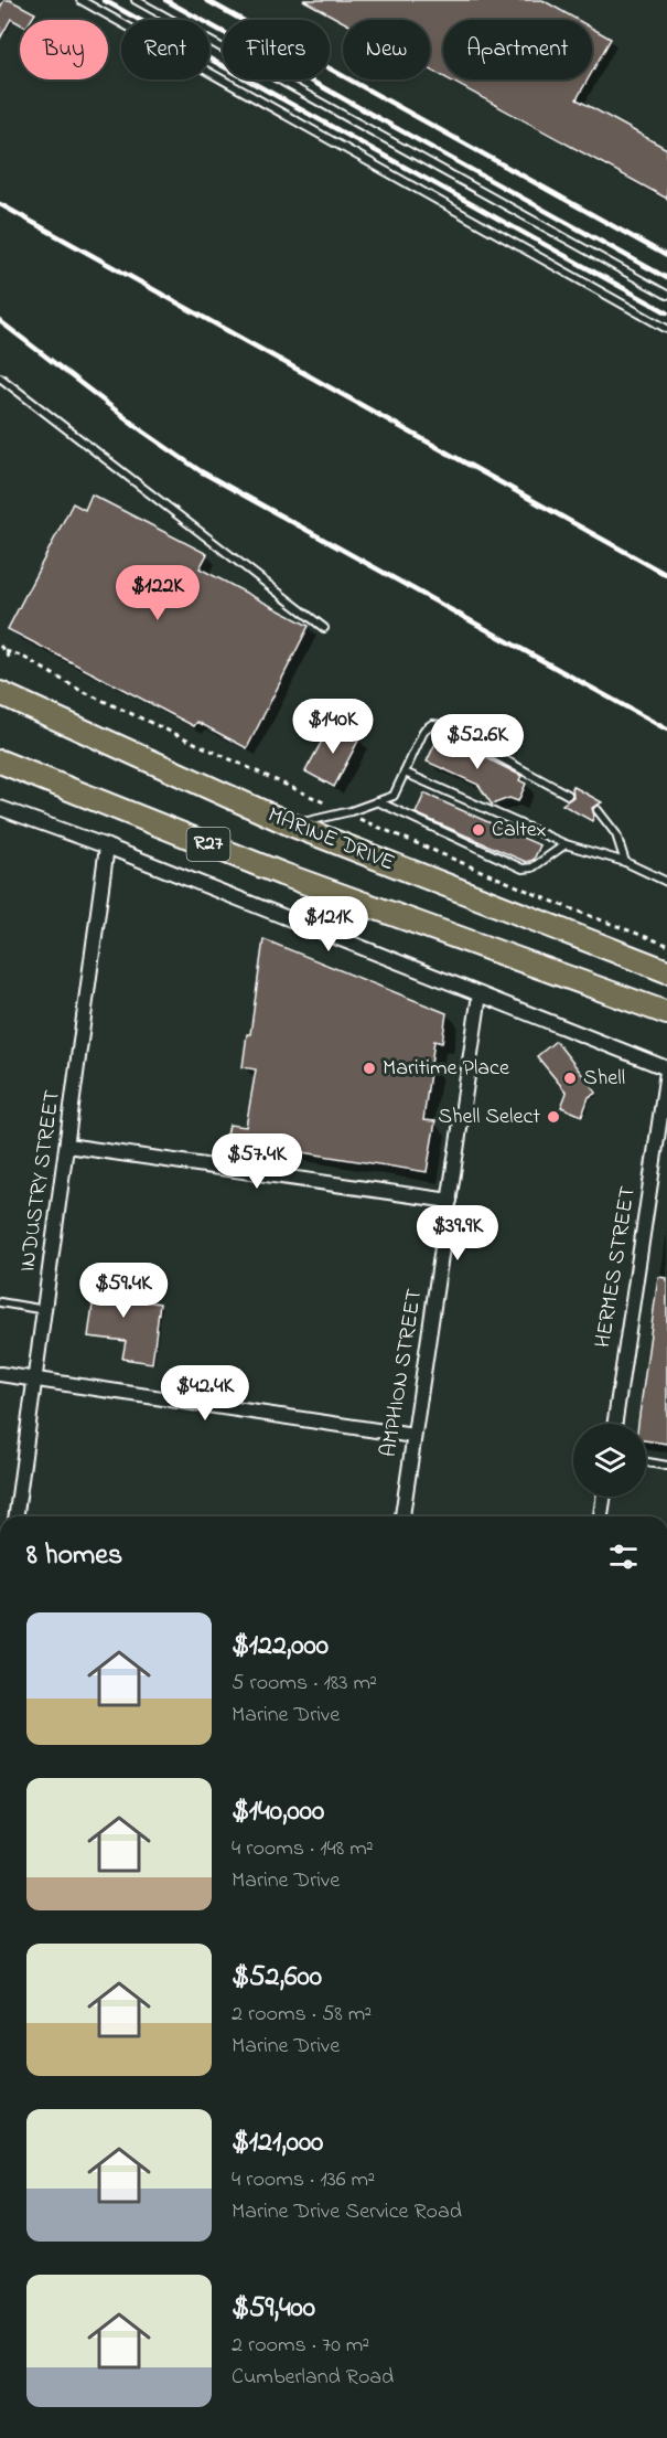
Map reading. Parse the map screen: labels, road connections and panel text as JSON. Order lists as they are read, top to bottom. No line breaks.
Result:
{"streets":{"main road":["MARINE DRIVE","R27"],"street":["INDUSTRY STREET","HERMES STREET","AMPHION STREET"]},"places":["Caltex","Maritime Place","Shell","Shell Select"],"page":{"chip":["Buy","Rent","Filters","New","Apartment"],"price":["$122K","$140K","$52.6K","$121K","$57.4K","$39.9K","$59.4K","$42.4K"],"heading":"8 homes","list":[{"name":"$122,000","note":"5 rooms · 183 m² · Marine Drive"},{"name":"$140,000","note":"4 rooms · 148 m² · Marine Drive"},{"name":"$52,600","note":"2 rooms · 58 m² · Marine Drive"},{"name":"$121,000","note":"4 rooms · 136 m² · Marine Drive Service Road"},{"name":"$59,400","note":"2 rooms · 70 m² · Cumberland Road"}]}}
